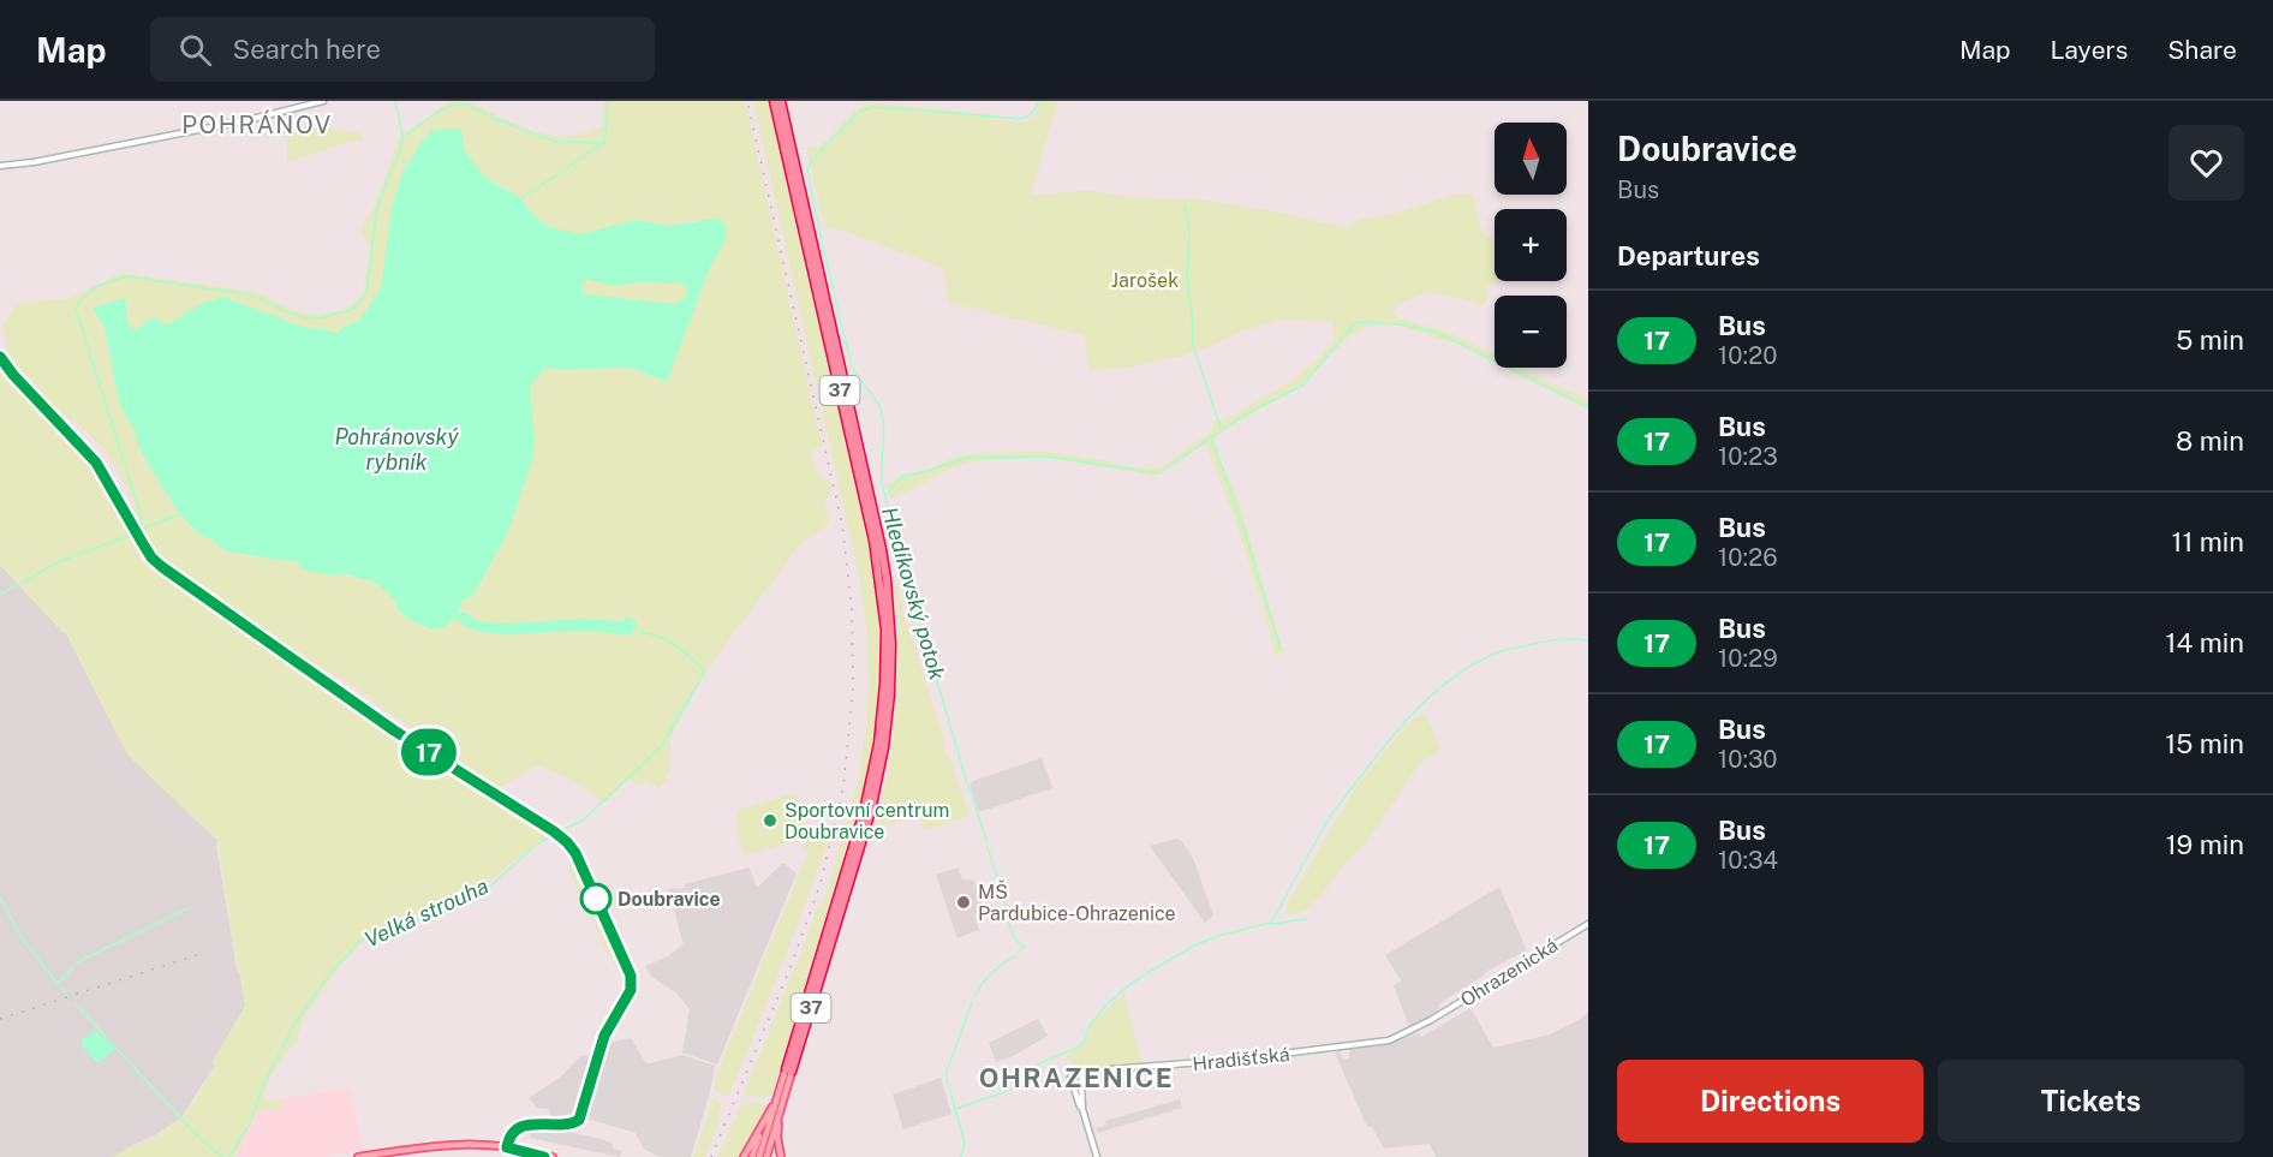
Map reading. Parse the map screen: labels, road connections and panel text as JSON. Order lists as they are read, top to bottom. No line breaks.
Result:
{"streets":{"highway":["37"],"street":["Ohrazenická","Hradišťská"]},"crossings":[["Ohrazenická","Hradišťská"]],"districts":["POHRÁNOV","OHRAZENICE"],"water":["Pohránovský rybník","Hledíkovský potok","Velká strouha"],"parks":["Jarošek"],"places":["Sportovní centrum Doubravice","Doubravice","MŠ Pardubice-Ohrazenice"],"lines":["bus line 17"],"north":"top","page":{"header":"Map","search":"Search here","nav":["Map","Layers","Share"],"on_map":"17","heading":[["Doubravice","Bus"],"Departures"],"map_buttons":["+","−"],"list":[{"mark":"17","name":"Bus","note":"10:20","value":"5 min"},{"mark":"17","name":"Bus","note":"10:23","value":"8 min"},{"mark":"17","name":"Bus","note":"10:26","value":"11 min"},{"mark":"17","name":"Bus","note":"10:29","value":"14 min"},{"mark":"17","name":"Bus","note":"10:30","value":"15 min"},{"mark":"17","name":"Bus","note":"10:34","value":"19 min"}],"buttons":["Directions","Tickets"]}}
